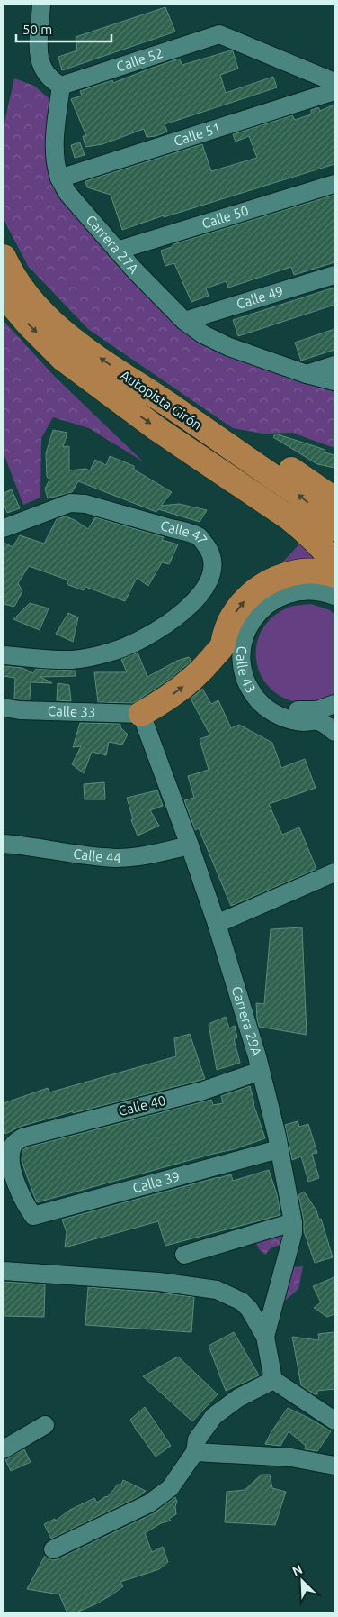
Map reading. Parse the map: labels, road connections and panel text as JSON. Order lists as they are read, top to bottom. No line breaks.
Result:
{"streets":{"highway":["Autopista Girón"],"street":["Calle 52","Calle 51","Calle 50","Carrera 27A","Calle 49","Calle 47","Calle 43","Calle 33","Calle 44","Carrera 29A","Calle 40","Calle 39"]},"crossings":[["Calle 52","Carrera 27A"],["Calle 51","Carrera 27A"],["Calle 50","Carrera 27A"],["Carrera 27A","Calle 49"],["Calle 33","Carrera 29A"],["Calle 44","Carrera 29A"],["Carrera 29A","Calle 40"],["Carrera 29A","Calle 39"],["Calle 40","Calle 39"]],"scale_bar":"50 m","north":"top left"}
